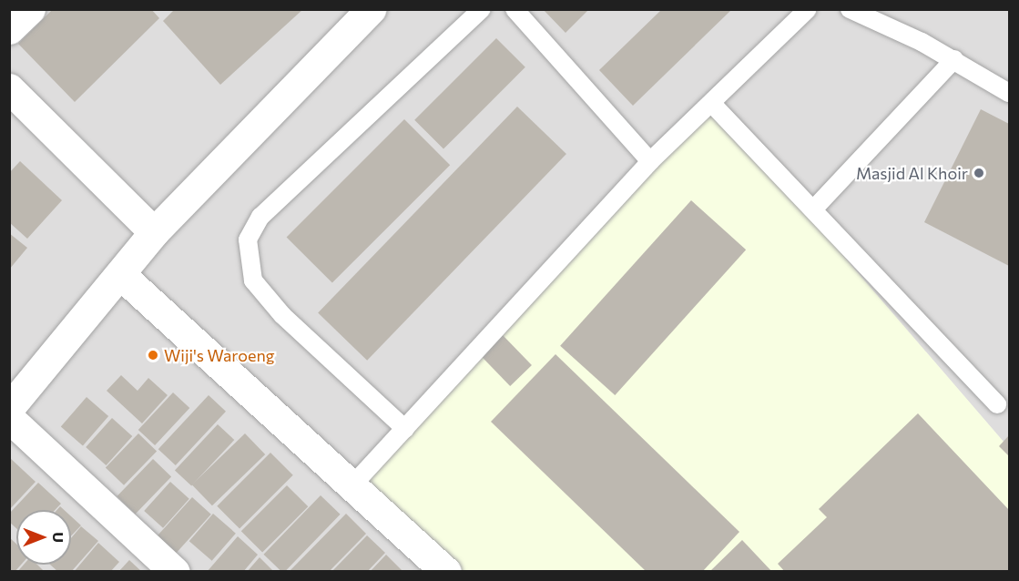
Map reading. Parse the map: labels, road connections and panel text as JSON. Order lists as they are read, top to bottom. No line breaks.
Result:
{"places":["Masjid Al Khoir","Wiji's Waroeng"],"north":"right"}
